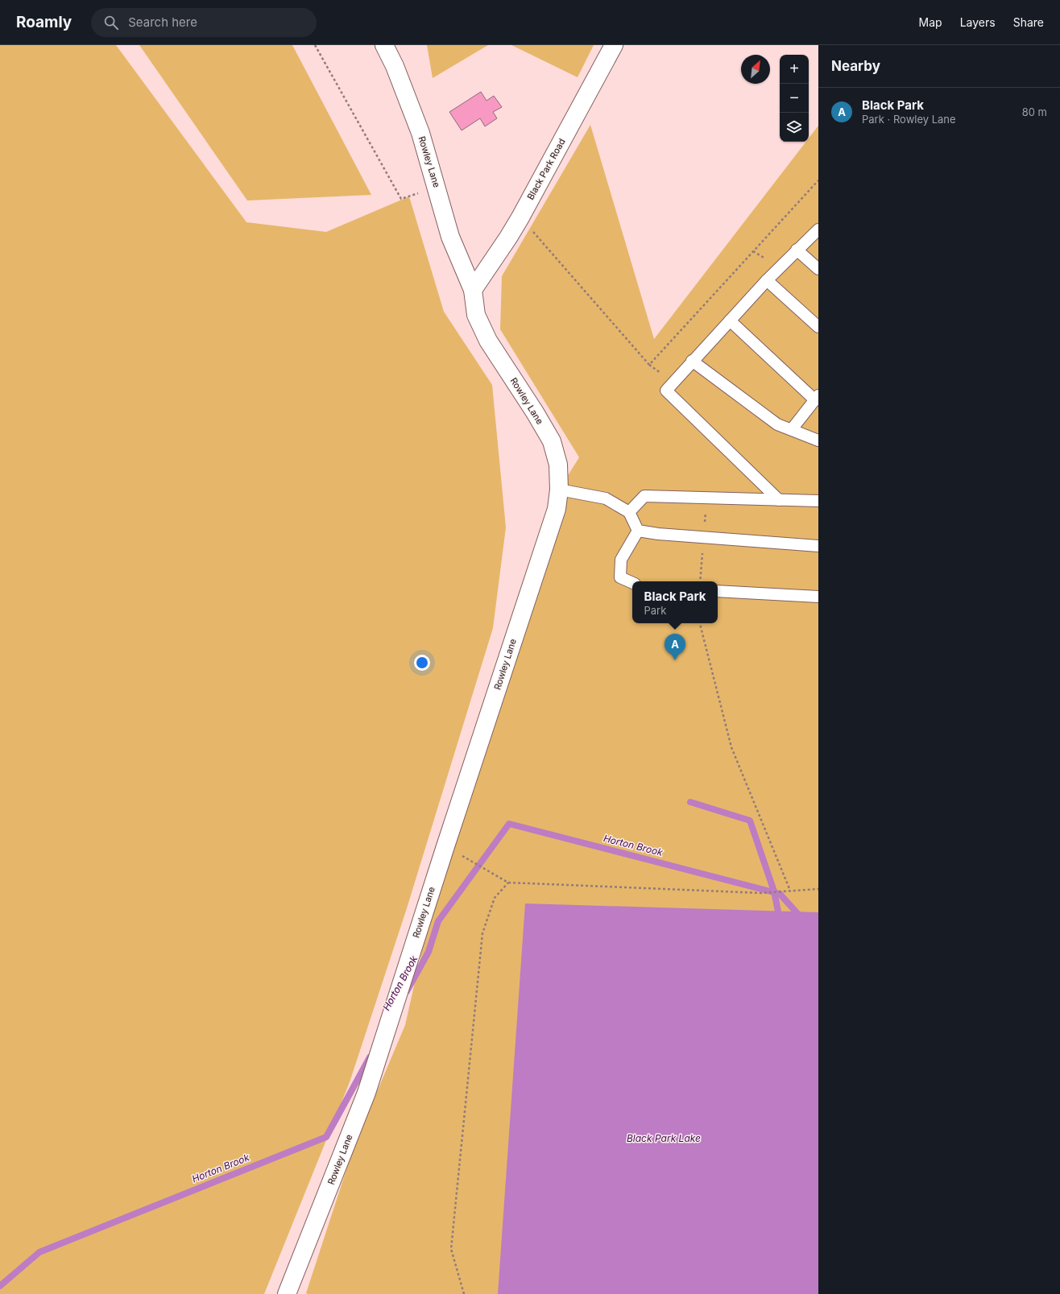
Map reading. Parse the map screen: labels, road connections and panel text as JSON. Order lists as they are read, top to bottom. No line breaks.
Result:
{"streets":{"street":["Rowley Lane","Black Park Road"]},"crossings":[["Rowley Lane","Black Park Road"]],"water":["Horton Brook","Black Park Lake"],"north":"top right","page":{"header":"Roamly","search":"Search here","nav":["Map","Layers","Share"],"heading":"Nearby","map_buttons":["+","−"],"list":[{"mark":"A","name":"Black Park","note":"Park · Rowley Lane","value":"80 m"}],"popup":["Black Park","Park"],"pins":"A"}}
